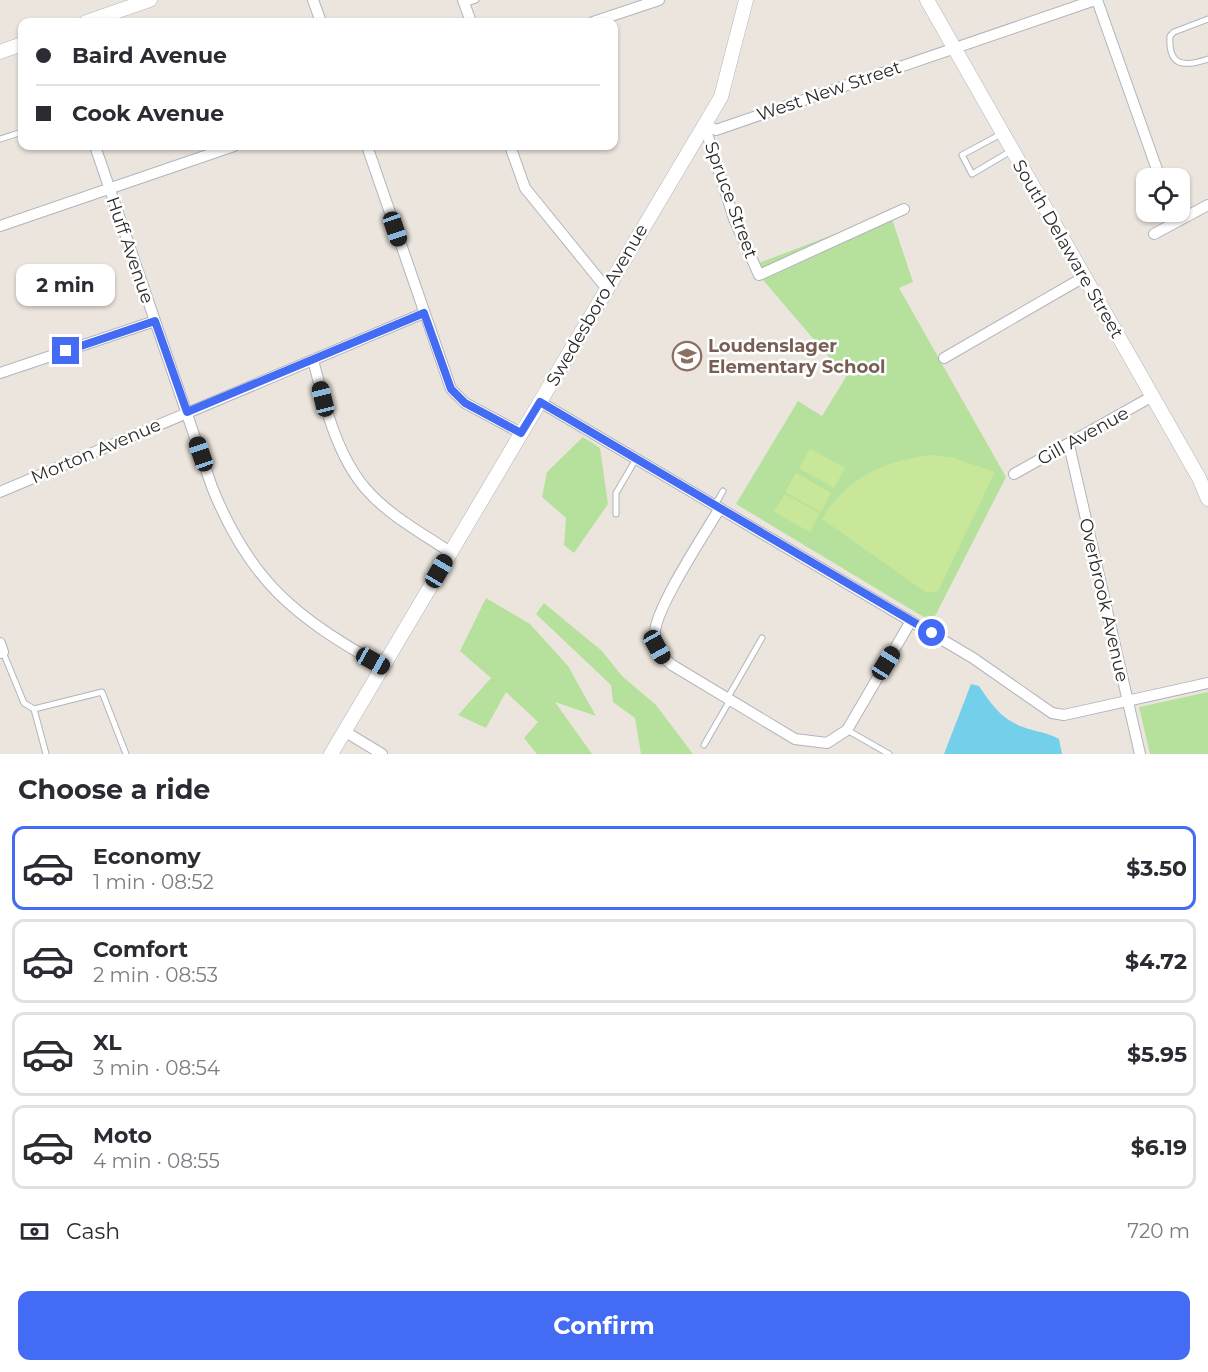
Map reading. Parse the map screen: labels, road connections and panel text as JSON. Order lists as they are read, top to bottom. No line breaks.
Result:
{"streets":{"street":["West New Street","Spruce Street","South Delaware Street","Huff Avenue","Swedesboro Avenue","Gill Avenue","Morton Avenue","Overbrook Avenue"]},"crossings":[["West New Street","Spruce Street"],["West New Street","South Delaware Street"],["West New Street","Swedesboro Avenue"],["Spruce Street","Swedesboro Avenue"],["South Delaware Street","Gill Avenue"],["Huff Avenue","Swedesboro Avenue"],["Huff Avenue","Morton Avenue"],["Gill Avenue","Overbrook Avenue"]],"places":{"school or university":["Loudenslager Elementary School"]},"page":{"banner":["Baird Avenue","Cook Avenue"],"bubble":"2 min","heading":"Choose a ride","list":[{"name":"Economy","note":"1 min · 08:52","value":"$3.50"},{"name":"Comfort","note":"2 min · 08:53","value":"$4.72"},{"name":"XL","note":"3 min · 08:54","value":"$5.95"},{"name":"Moto","note":"4 min · 08:55","value":"$6.19"}],"pay":["Cash","720 m"],"buttons":"Confirm"}}
